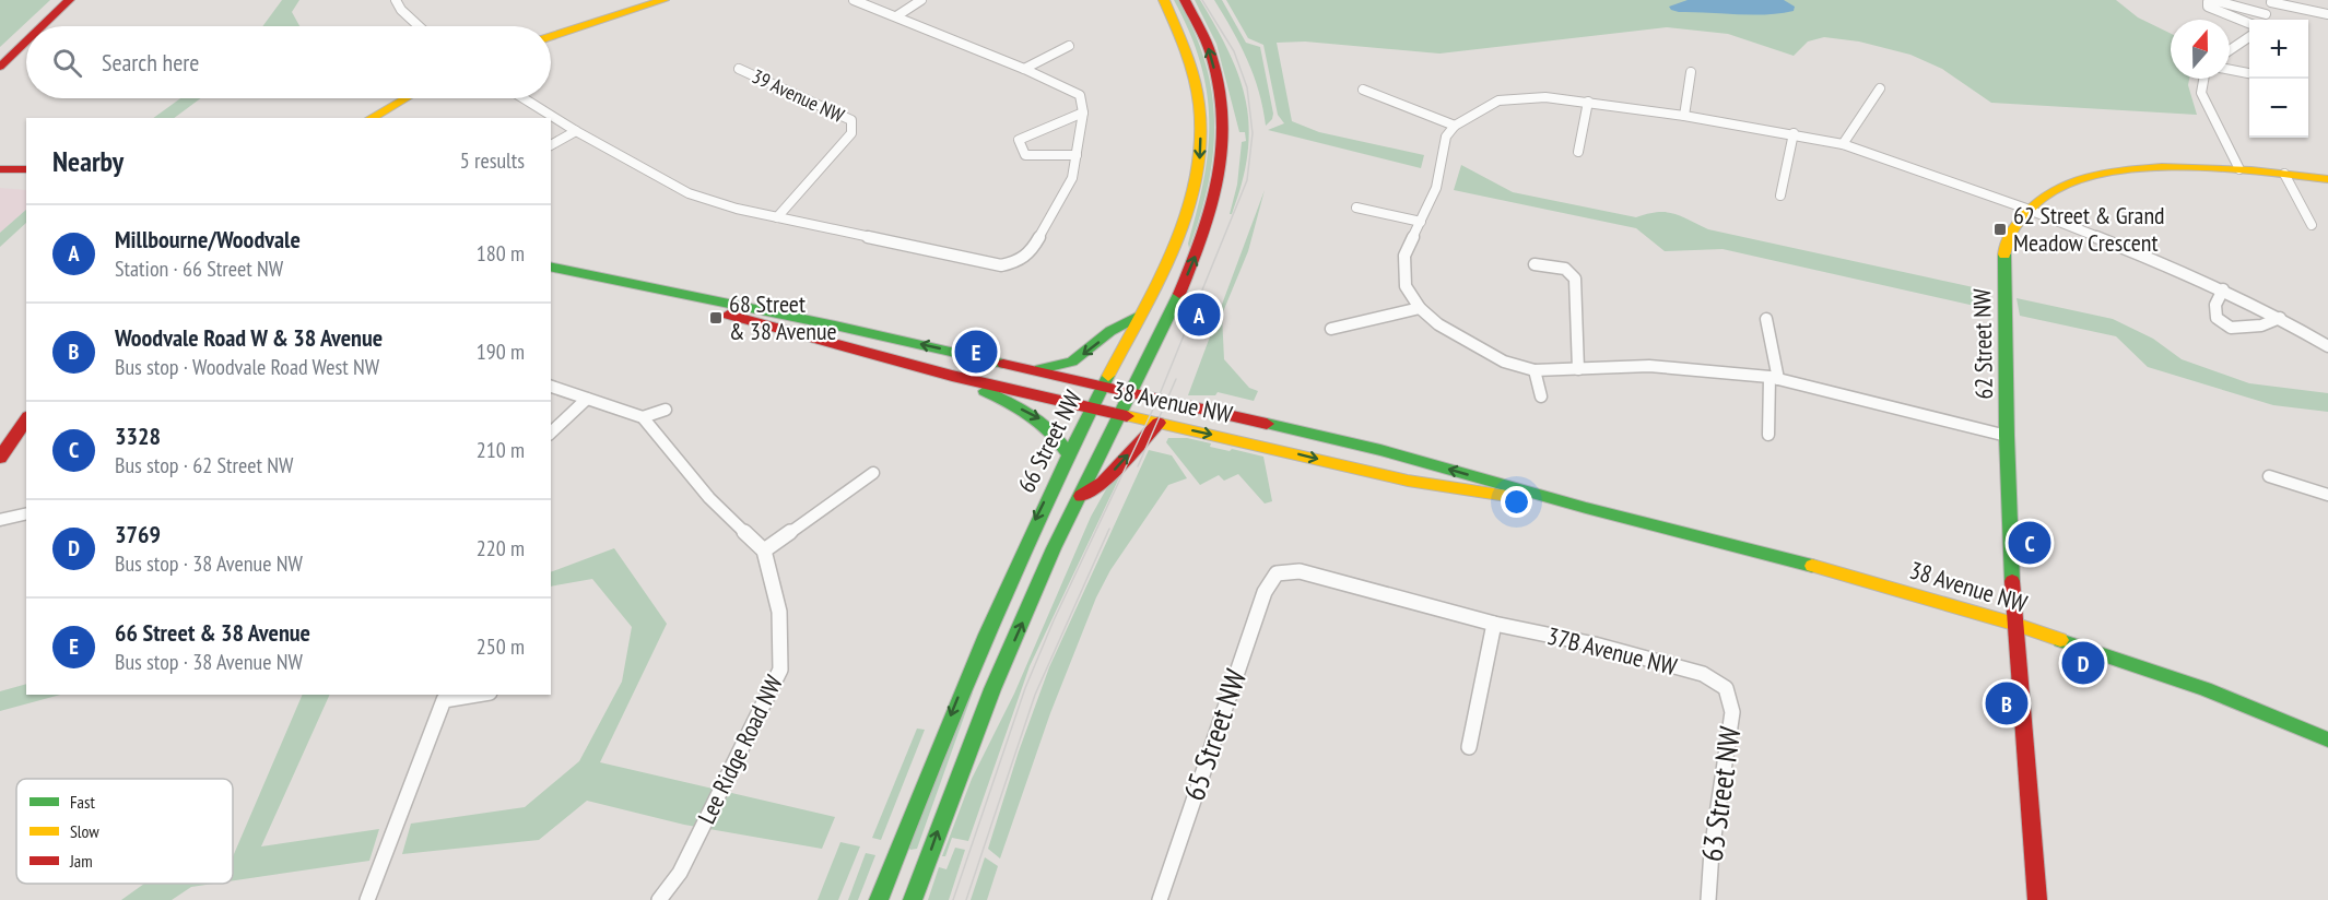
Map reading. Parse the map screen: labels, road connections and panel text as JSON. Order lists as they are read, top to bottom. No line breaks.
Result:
{"streets":{"street":["39 Avenue NW","62 Street NW","38 Avenue NW","66 Street NW","37B Avenue NW","65 Street NW","Lee Ridge Road NW","63 Street NW"]},"crossings":[["62 Street NW","38 Avenue NW"],["38 Avenue NW","66 Street NW"],["37B Avenue NW","65 Street NW"],["37B Avenue NW","63 Street NW"]],"places":{"transit":["62 Street & Grand Meadow Crescent","68 Street & 38 Avenue"]},"legend":["Fast","Slow","Jam"],"north":"top","page":{"map_buttons":["+","−"],"search":"Search here","heading":["Nearby","5 results"],"list":[{"mark":"A","name":"Millbourne/Woodvale","note":"Station · 66 Street NW","value":"180 m"},{"mark":"B","name":"Woodvale Road W & 38 Avenue","note":"Bus stop · Woodvale Road West NW","value":"190 m"},{"mark":"C","name":"3328","note":"Bus stop · 62 Street NW","value":"210 m"},{"mark":"D","name":"3769","note":"Bus stop · 38 Avenue NW","value":"220 m"},{"mark":"E","name":"66 Street & 38 Avenue","note":"Bus stop · 38 Avenue NW","value":"250 m"}],"pins":["A","E","C","D","B"]}}
